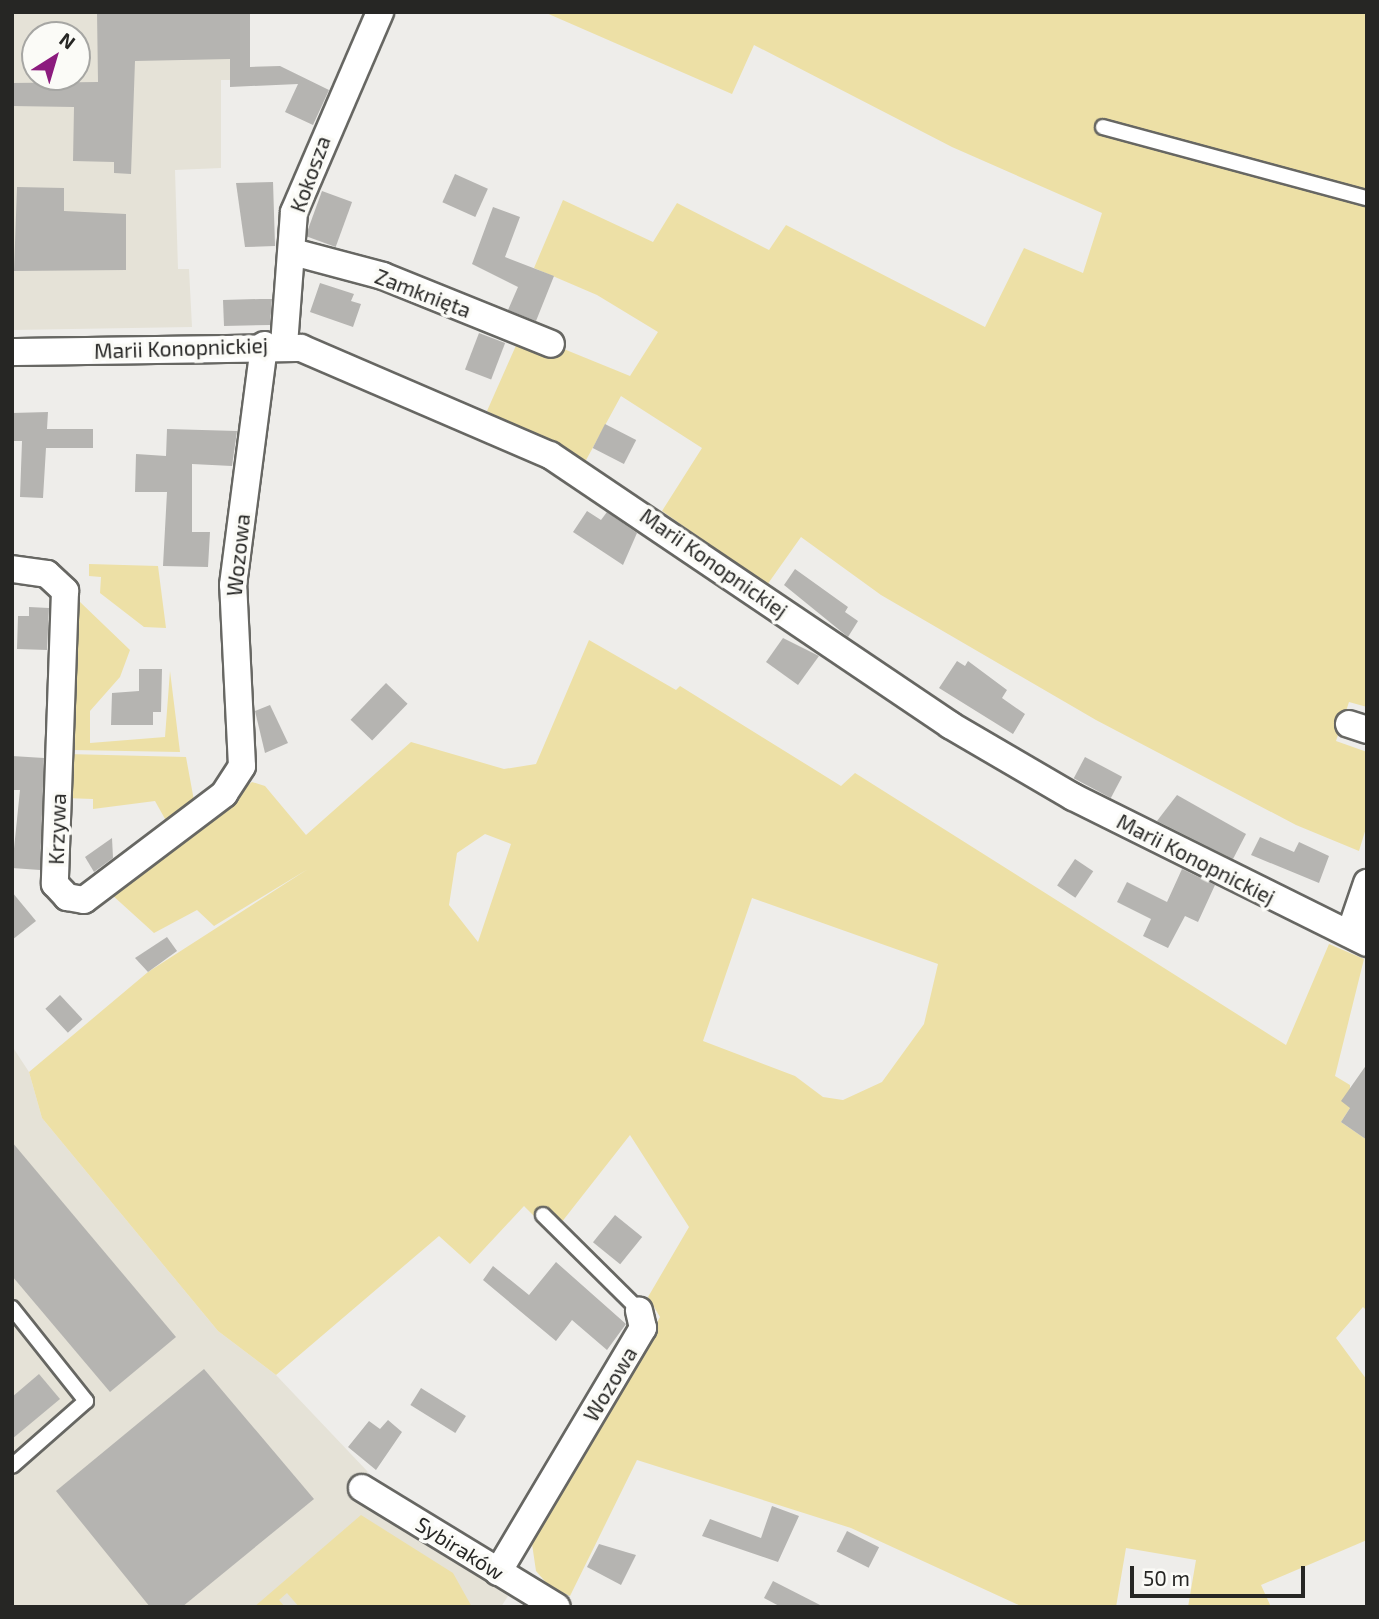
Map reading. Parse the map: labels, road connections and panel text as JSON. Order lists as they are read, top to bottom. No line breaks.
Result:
{"streets":{"street":["Kokosza","Zamknięta","Marii Konopnickiej","Wozowa","Krzywa","Sybiraków"]},"crossings":[["Kokosza","Zamknięta"],["Kokosza","Marii Konopnickiej"],["Kokosza","Wozowa"],["Marii Konopnickiej","Wozowa"],["Wozowa","Krzywa"],["Wozowa","Sybiraków"]],"scale_bar":"50 m","north":"top right"}
